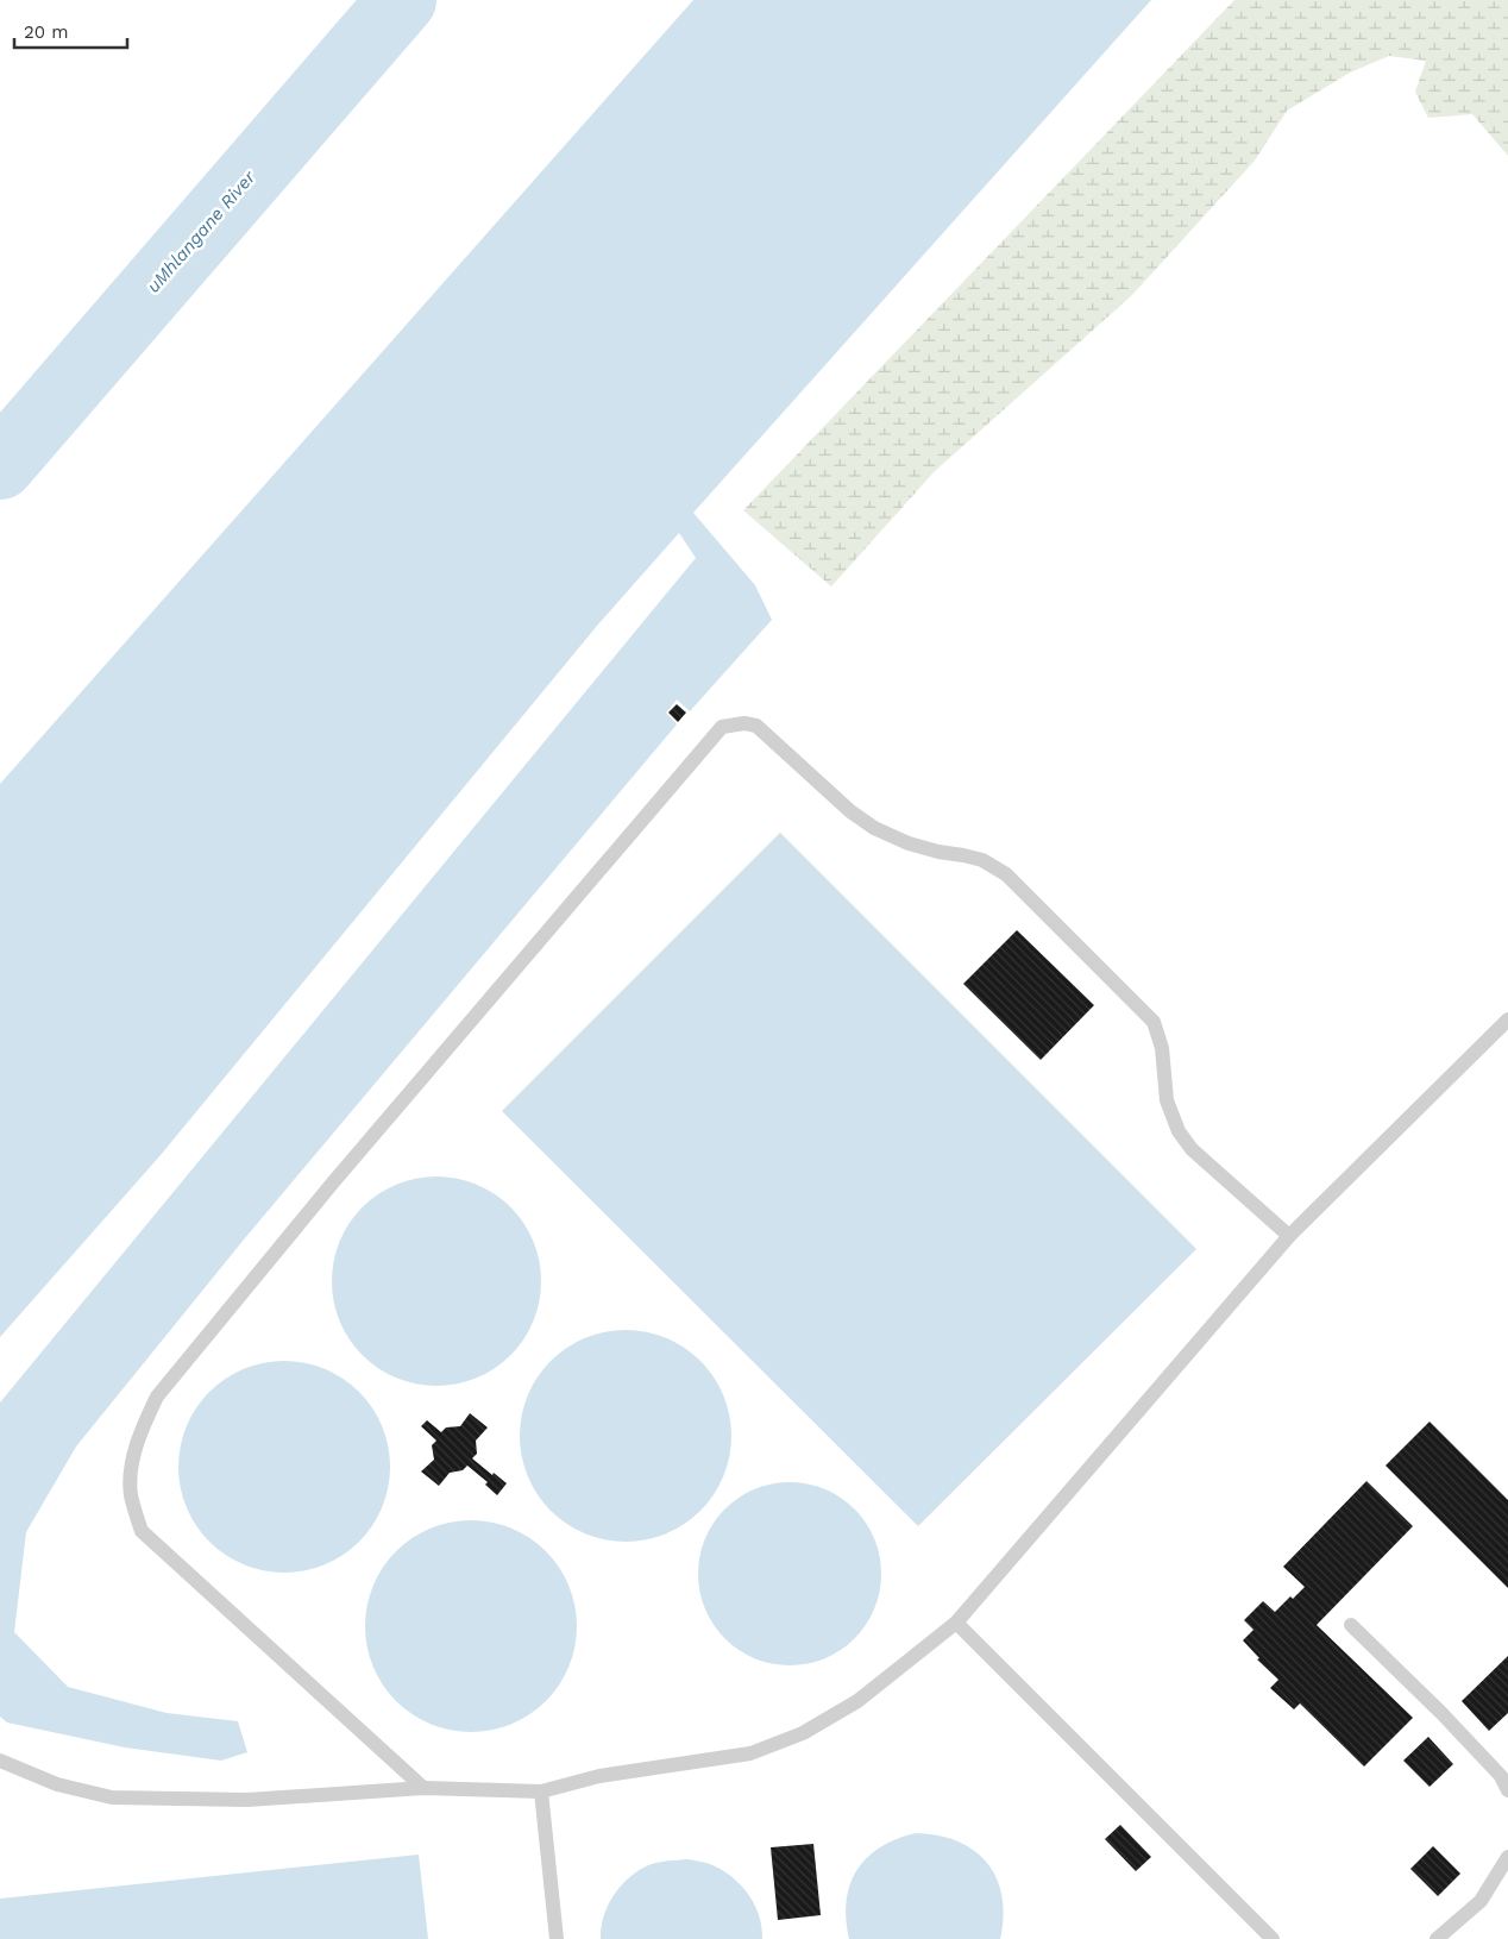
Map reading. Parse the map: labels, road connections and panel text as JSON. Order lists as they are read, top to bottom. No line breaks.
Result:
{"water":["uMhlangane River"],"scale_bar":"20 m"}
